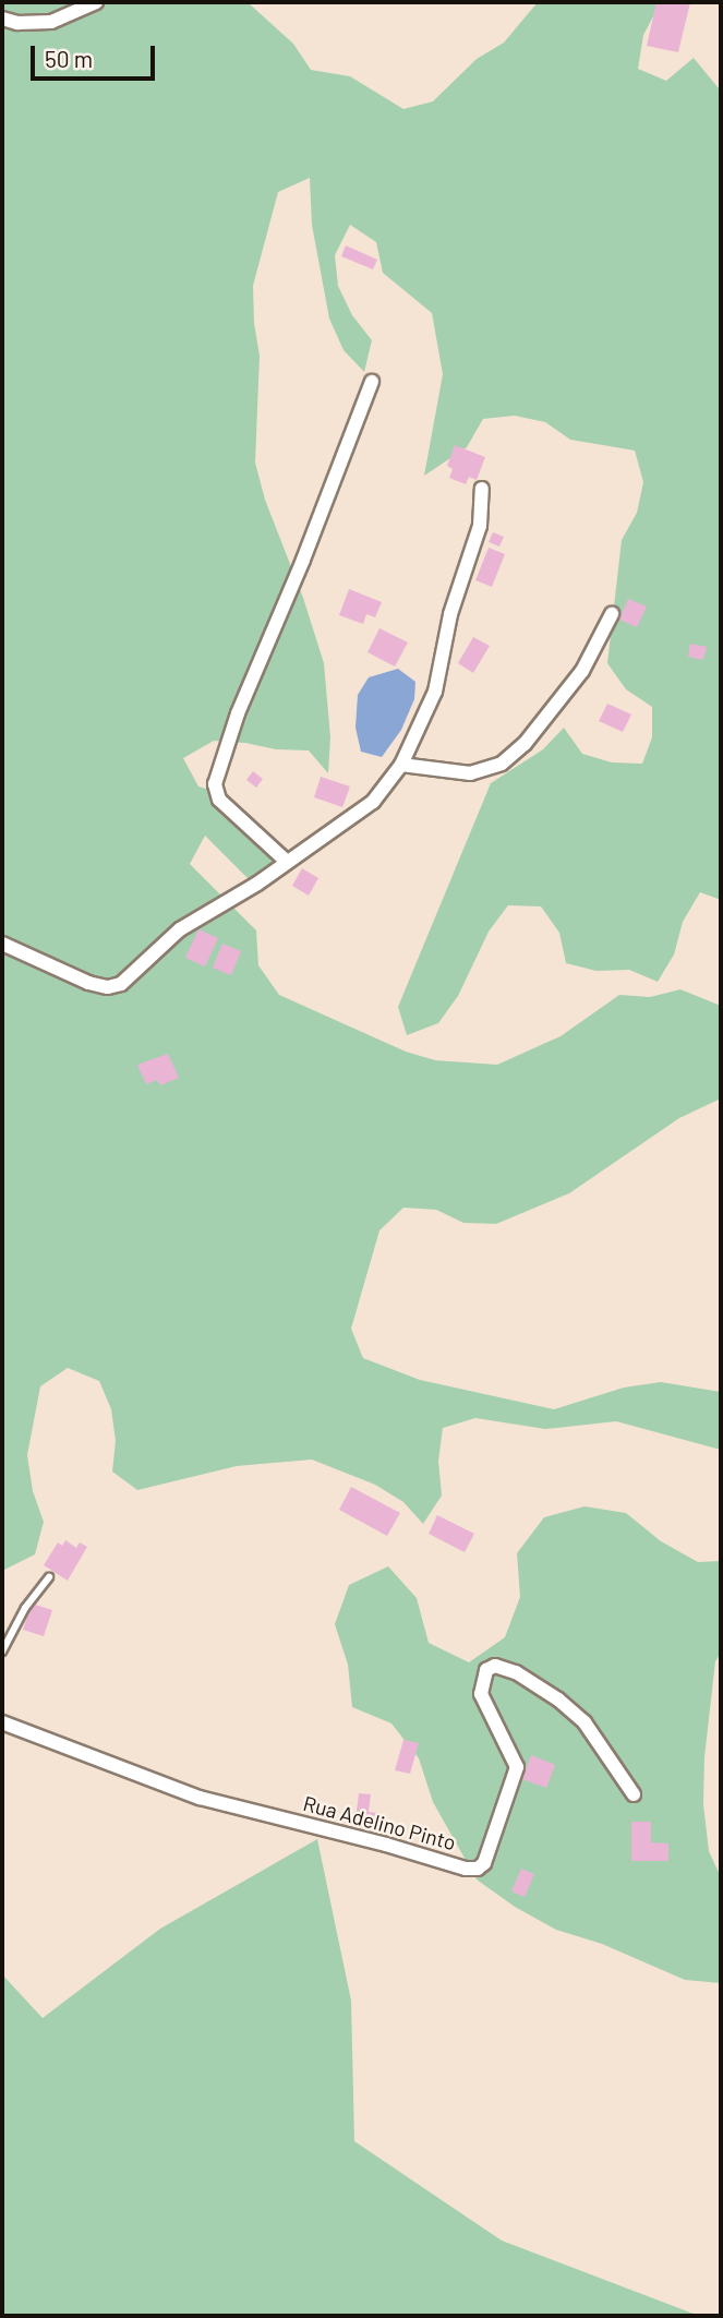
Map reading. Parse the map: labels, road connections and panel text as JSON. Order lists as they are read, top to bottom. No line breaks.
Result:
{"streets":{"street":["Rua Adelino Pinto"]},"scale_bar":"50 m"}
